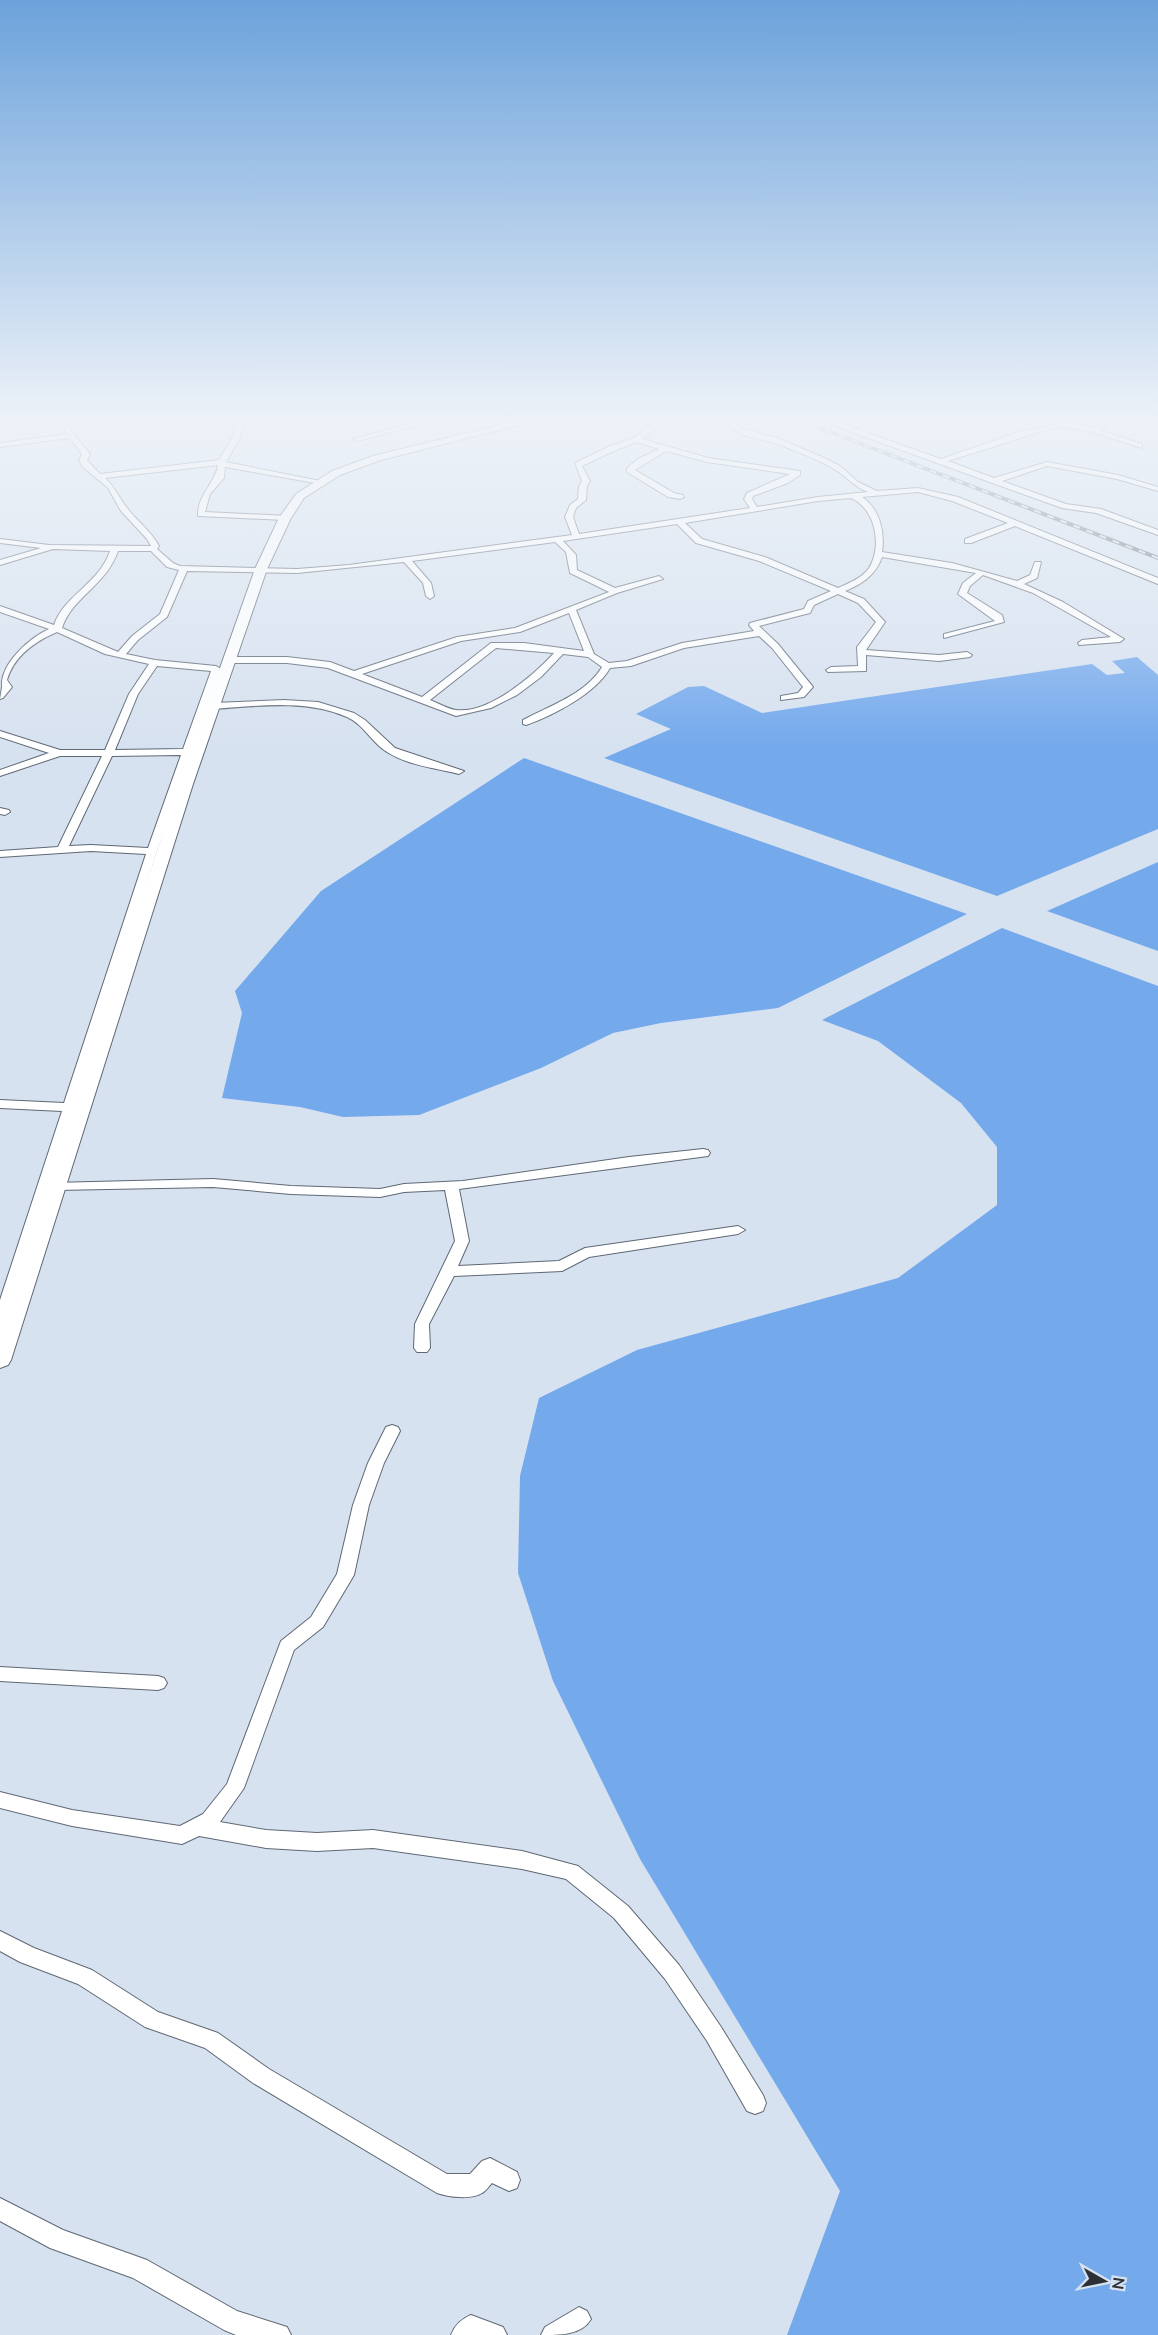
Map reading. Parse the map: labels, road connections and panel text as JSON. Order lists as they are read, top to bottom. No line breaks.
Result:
{"north":"right"}
